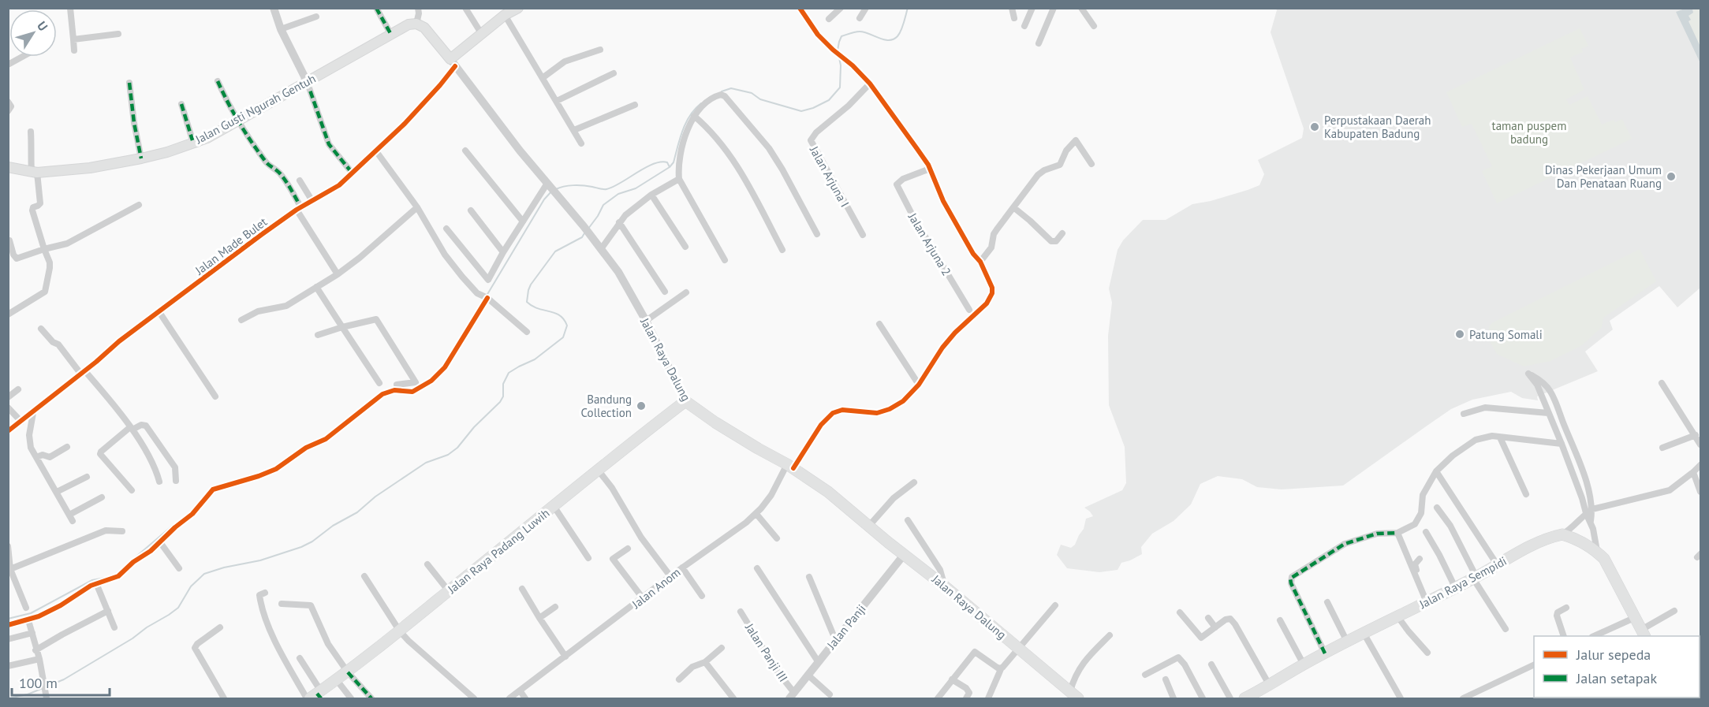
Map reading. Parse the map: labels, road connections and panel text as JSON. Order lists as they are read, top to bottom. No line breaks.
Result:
{"streets":{"main road":["Jalan Gusti Ngurah Gentuh","Jalan Raya Dalung","Jalan Raya Padang Luwih","Jalan Raya Sempidi"],"street":["Jalan Arjuna I","Jalan Arjuna 2","Jalan Made Bulet","Jalan Anom","Jalan Panji","Jalan Panji III"]},"crossings":[["Jalan Made Bulet","Jalan Raya Dalung"],["Jalan Raya Dalung","Jalan Raya Padang Luwih"],["Jalan Raya Dalung","Jalan Anom"],["Jalan Raya Dalung","Jalan Panji"],["Jalan Panji","Jalan Panji III"]],"parks":["taman puspem badung"],"places":["Perpustakaan Daerah Kabupaten Badung","Dinas Pekerjaan Umum Dan Penataan Ruang","Patung Somali","Bandung Collection"],"legend":["Jalur sepeda","Jalan setapak"],"scale_bar":"100 m","north":"top right"}
